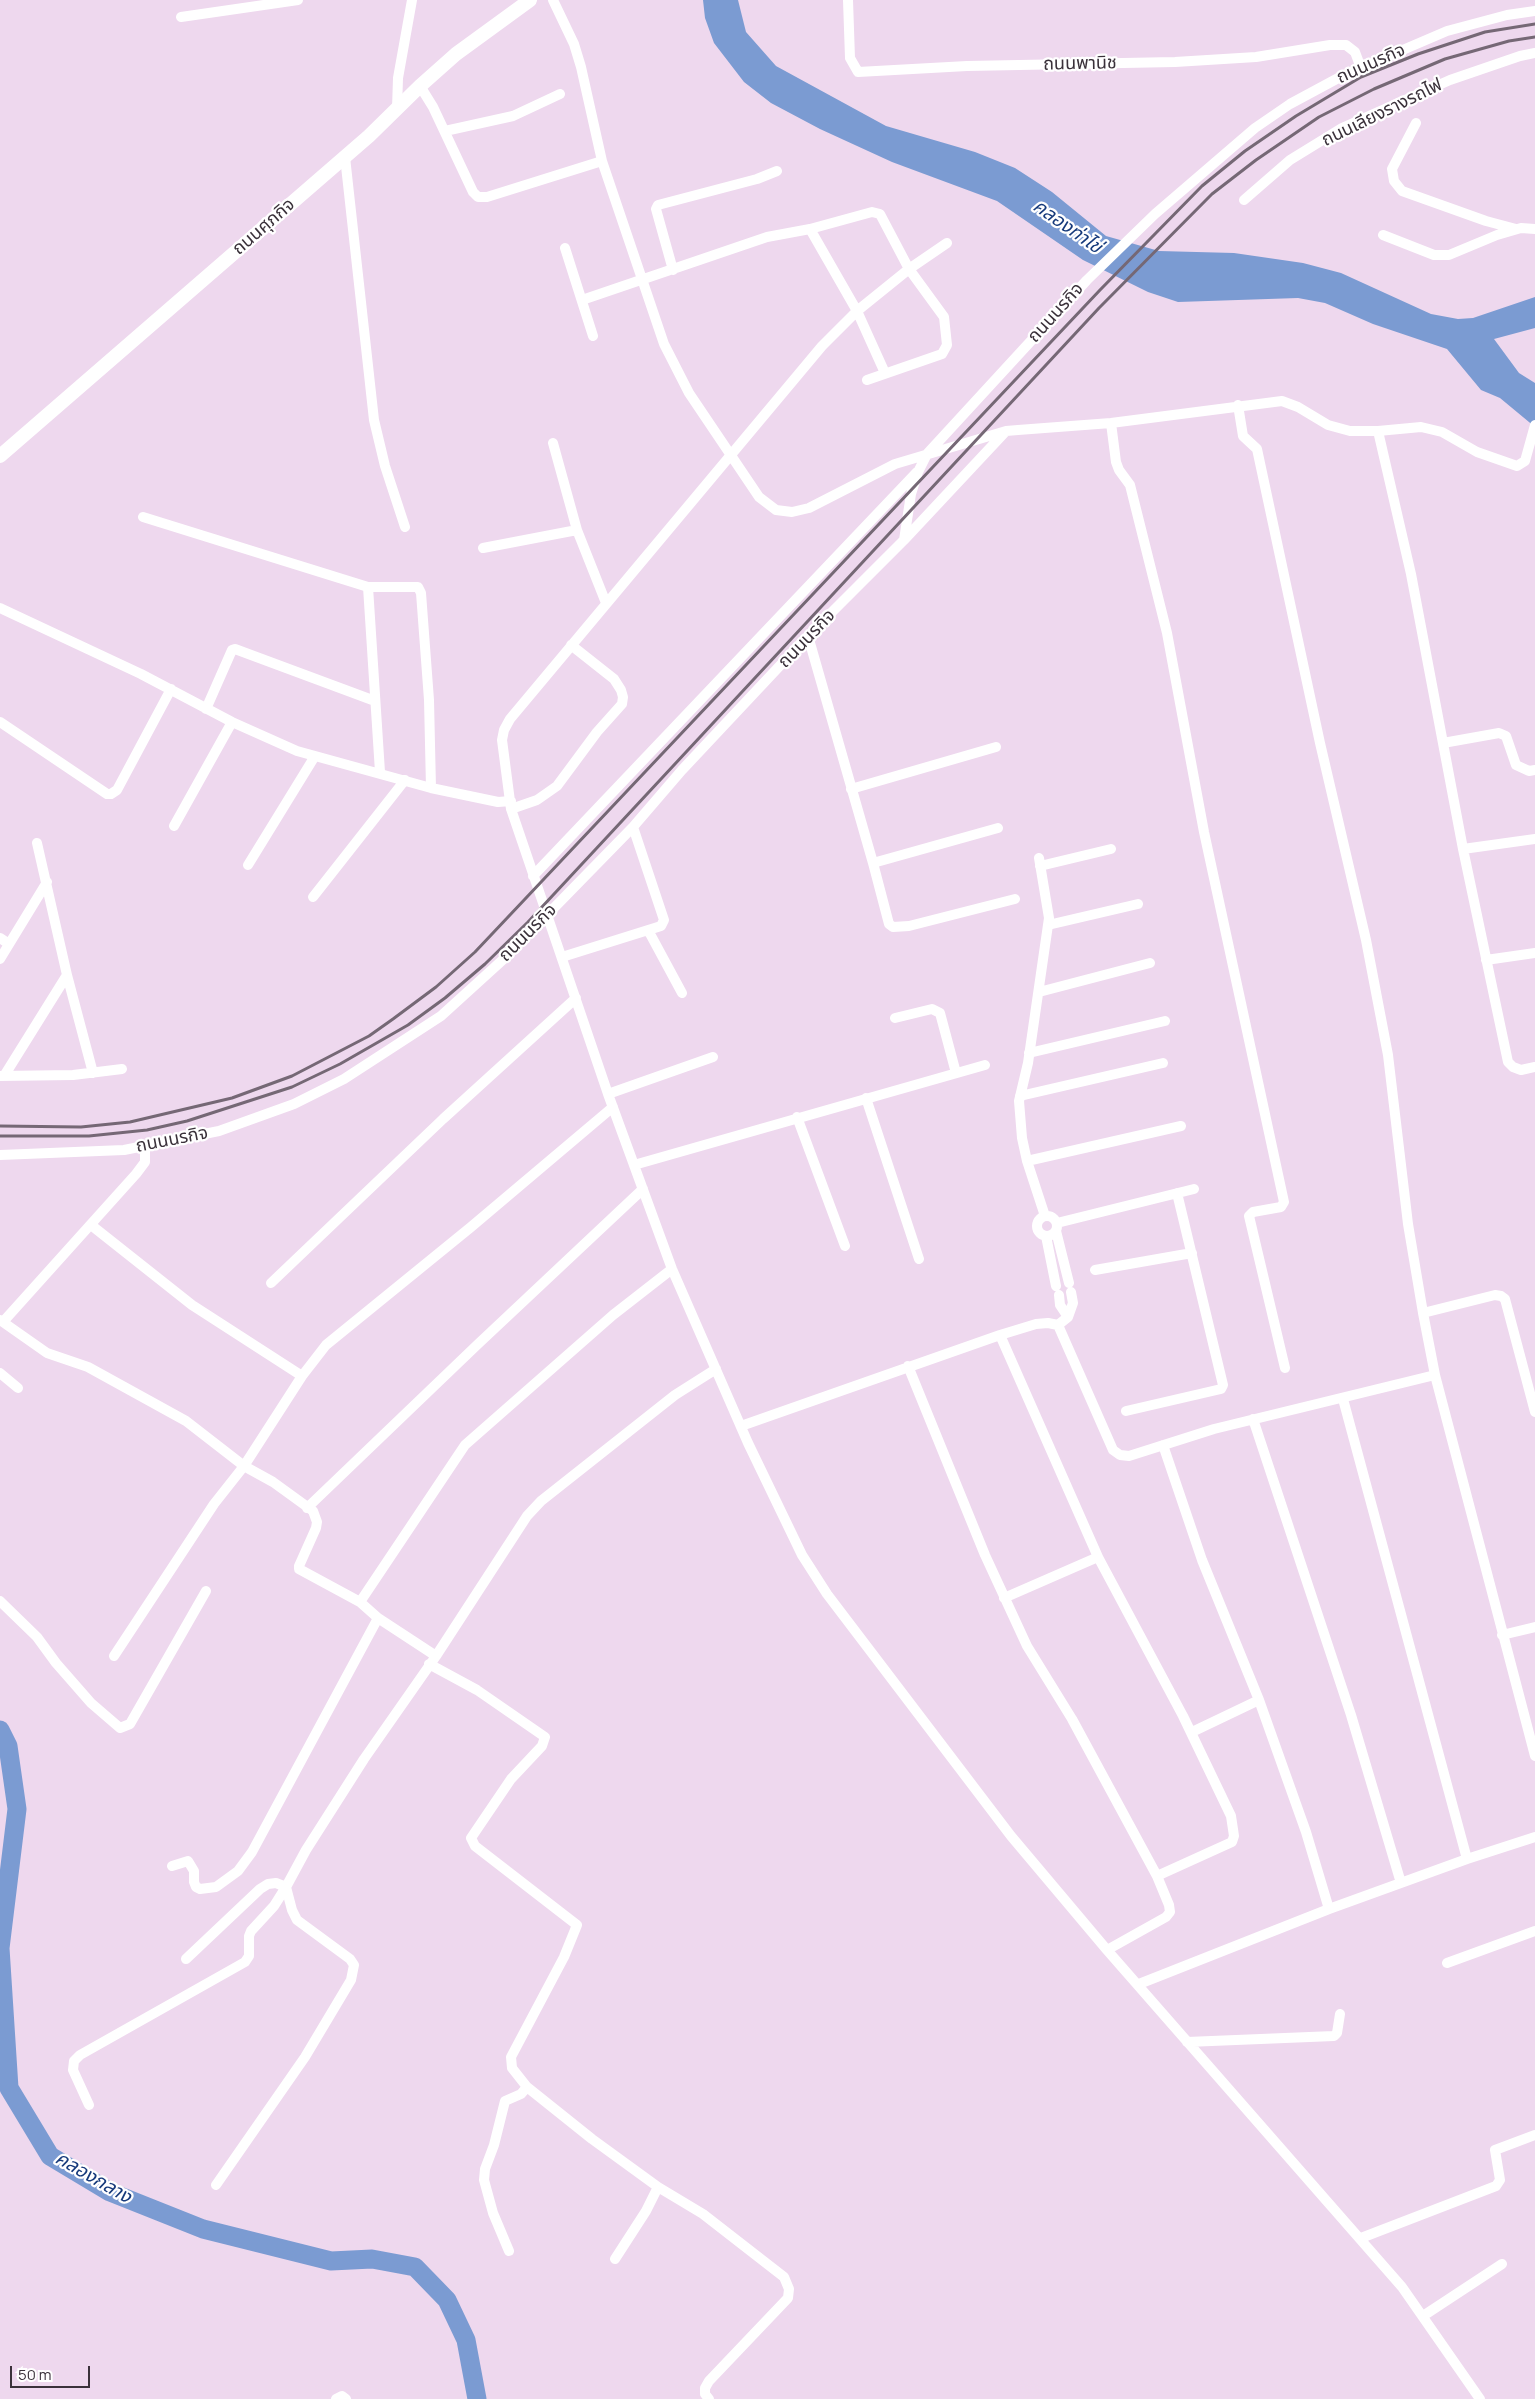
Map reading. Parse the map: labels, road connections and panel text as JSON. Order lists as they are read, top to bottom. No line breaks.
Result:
{"streets":{"main road":["ถนนศุภกิจ"],"street":["ถนนพานิช","ถนนนรกิจ","ถนนเลียงรางรถไฟ"]},"crossings":[["ถนนพานิช","ถนนนรกิจ"]],"water":["คลองท่าไข่","คลองกลาง"],"scale_bar":"50 m"}
